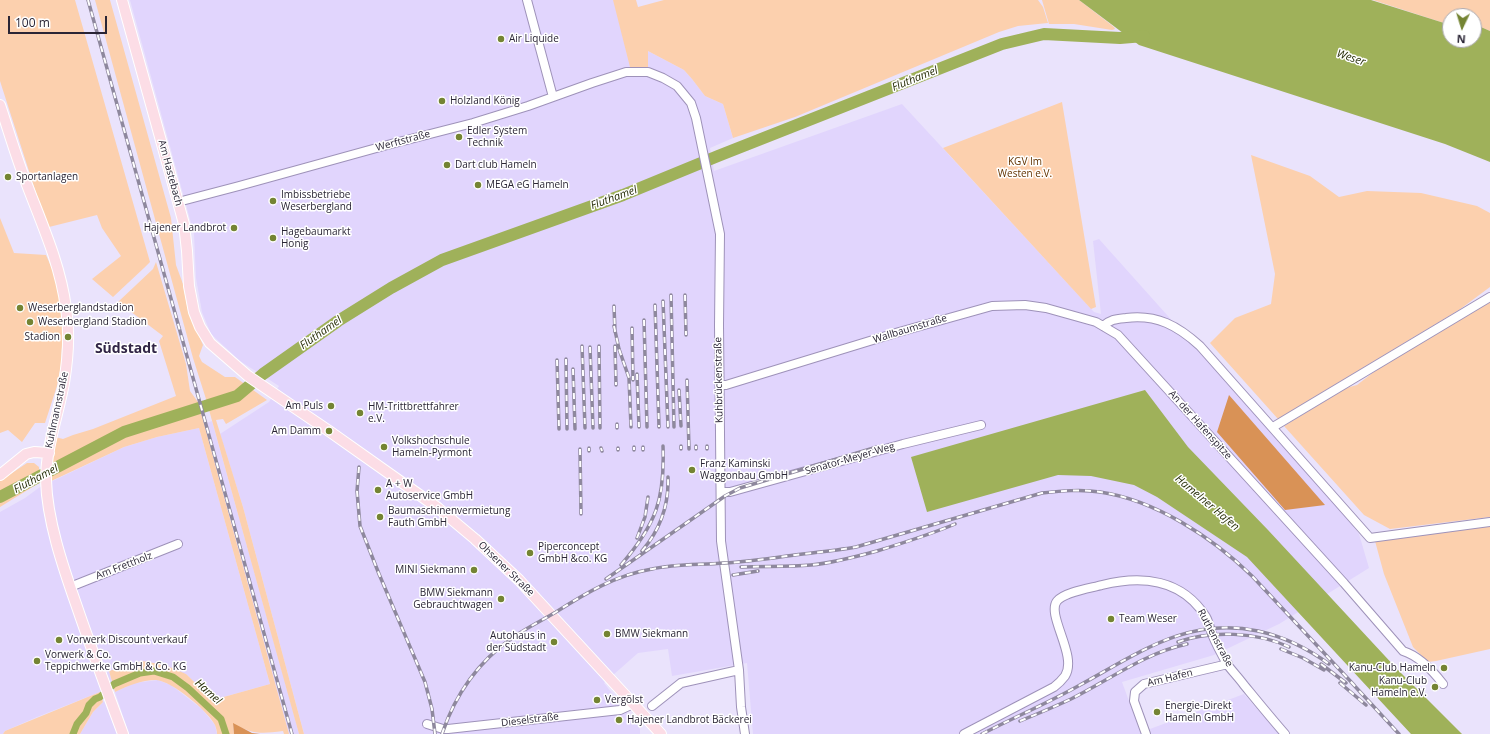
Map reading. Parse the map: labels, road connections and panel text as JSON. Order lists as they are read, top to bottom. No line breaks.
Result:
{"streets":{"main road":["Am Hastebach","Kuhlmannstraße","Ohsener Straße"],"street":["Werftstraße","Wallbaumstraße","Kuhbrückenstraße","An der Hafenspitze","Senator-Meyer-Weg","Am Frettholz","Ruthenstraße","Am Hafen","Dieselstraße"]},"crossings":[["Werftstraße","Am Hastebach"],["Werftstraße","Kuhbrückenstraße"],["Am Hastebach","Ohsener Straße"],["Wallbaumstraße","Kuhbrückenstraße"],["Wallbaumstraße","An der Hafenspitze"],["Kuhbrückenstraße","Senator-Meyer-Weg"],["Kuhlmannstraße","Am Frettholz"],["Ohsener Straße","Dieselstraße"],["Ruthenstraße","Am Hafen"]],"districts":["Südstadt"],"water":["Weser","Fluthamel","Hamelner Hafen","Hamel"],"parks":["KGV Im Westen e.V."],"places":["Air Liquide","Holzland König","Edler System Technik","Dart club Hameln","Sportanlagen","MEGA eG Hameln","Imbissbetriebe Weserbergland","Hajener Landbrot","Hagebaumarkt Honig","Weserberglandstadion","Weserbergland Stadion","Stadion","Am Puls","HM-Trittbrettfahrer e.V.","Am Damm","Volkshochschule Hameln-Pyrmont","Franz Kaminski Waggonbau GmbH","A + W Autoservice GmbH","Baumaschinenvermietung Fauth GmbH","Piperconcept GmbH &co. KG","MINI Siekmann","BMW Siekmann Gebrauchtwagen","Team Weser","BMW Siekmann","Vorwerk Discount verkauf","Autohaus in der Südstadt","Vorwerk & Co. Teppichwerke GmbH & Co. KG","Kanu-Club Hameln","Kanu-Club Hameln e.V.","Vergölst","Energie-Direkt Hameln GmbH","Hajener Landbrot Bäckerei"],"scale_bar":"100 m","north":"bottom"}
